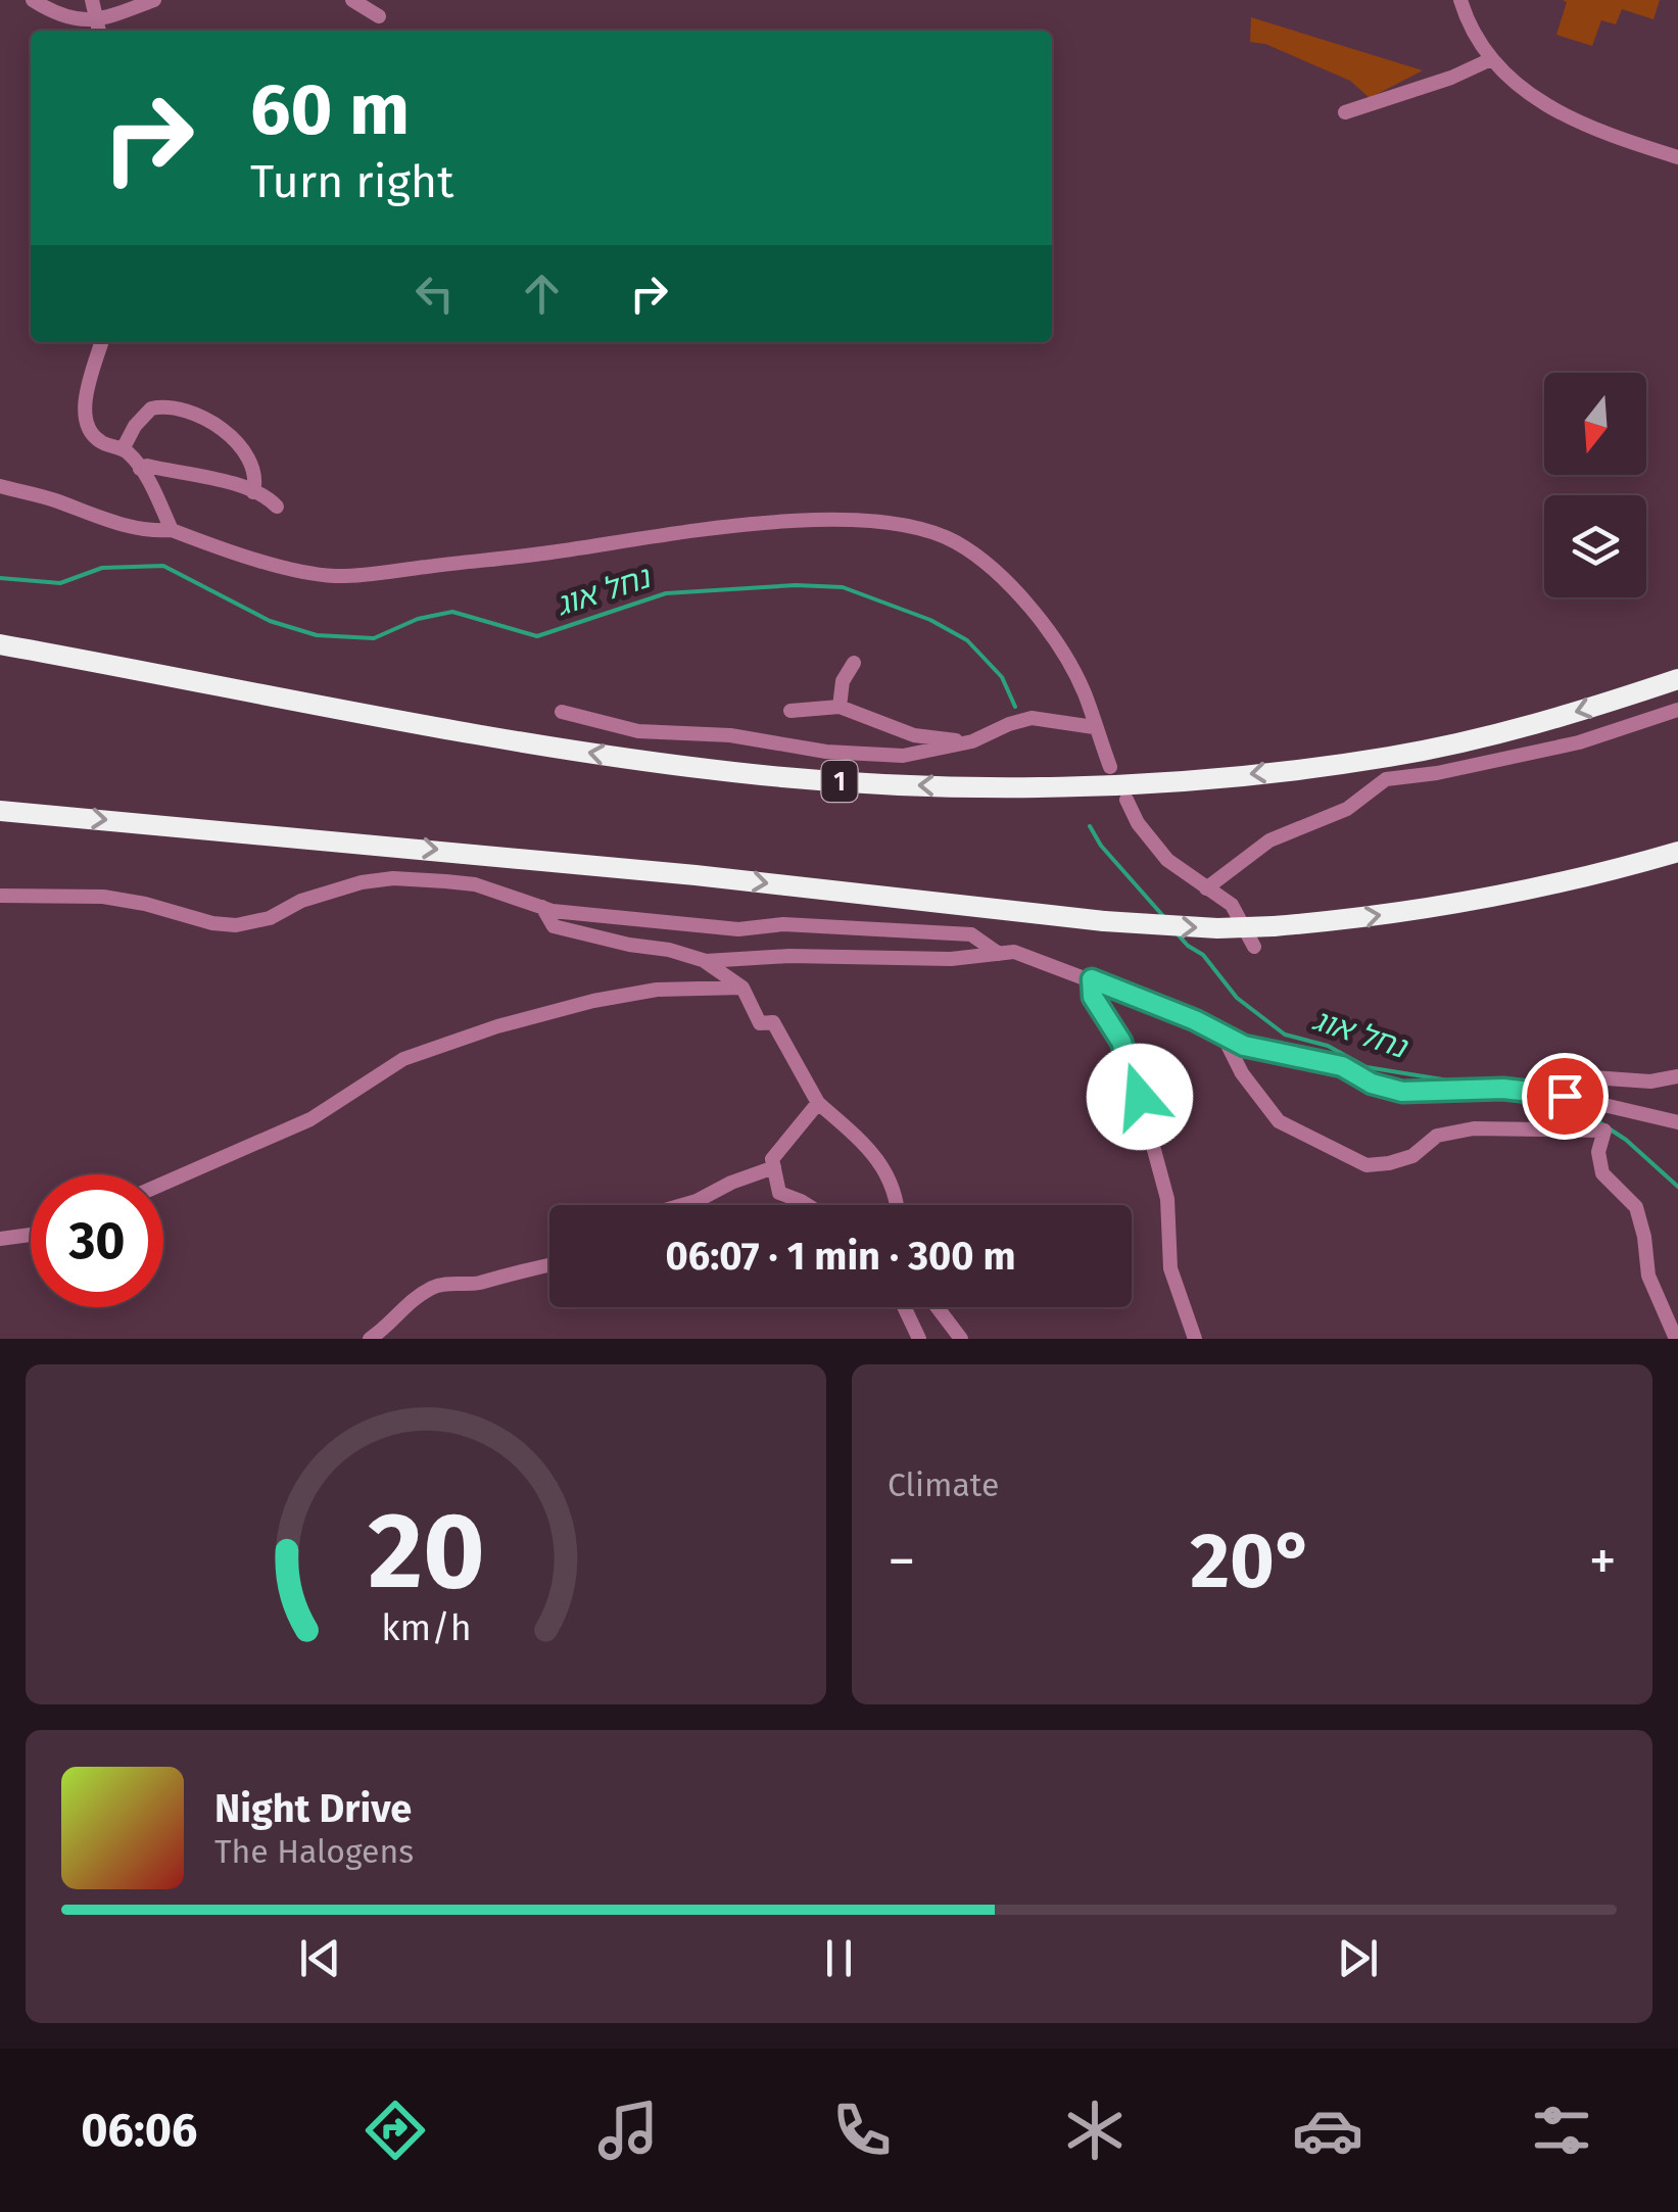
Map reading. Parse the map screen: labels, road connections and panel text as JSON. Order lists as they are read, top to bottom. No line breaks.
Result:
{"streets":{"highway":["1"]},"water":["נחל אוג"],"north":"bottom","page":{"turn":["60 m","Turn right"],"limit":"30","trip":"06:07 · 1 min · 300 m","tile":"Climate","heat":["−","20°","+"],"song":["Night Drive","The Halogens"],"tabs":"06:06","gauge":["20","km/h"]}}
